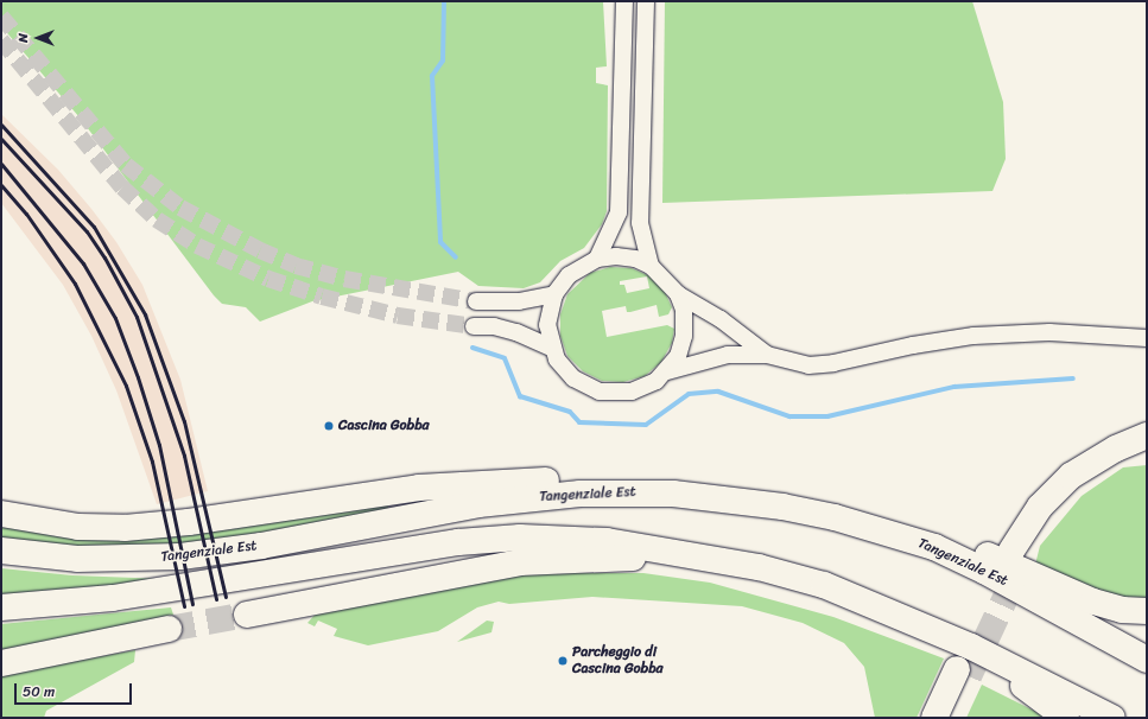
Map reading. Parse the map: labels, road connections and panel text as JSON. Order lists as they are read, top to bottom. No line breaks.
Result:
{"streets":{"highway":["Tangenziale Est"]},"places":["Cascina Gobba","Parcheggio di Cascina Gobba"],"scale_bar":"50 m","north":"left"}
